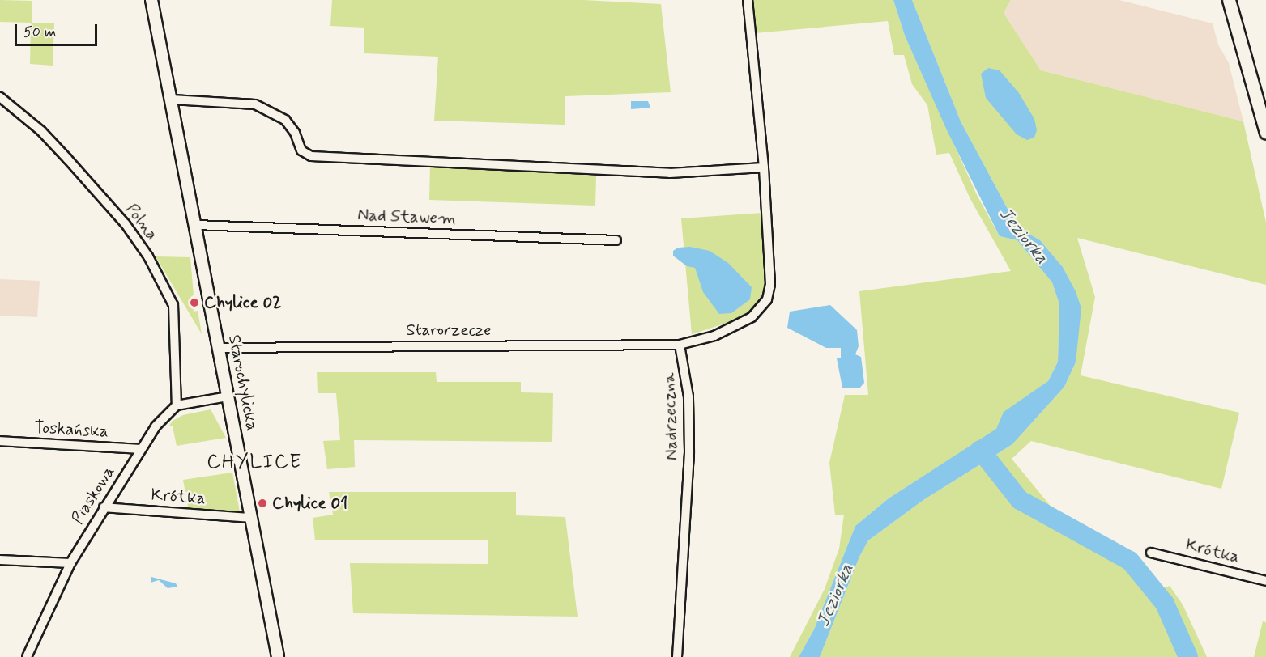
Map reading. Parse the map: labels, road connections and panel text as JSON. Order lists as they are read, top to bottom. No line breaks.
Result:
{"streets":{"street":["Nad Stawem","Polna","Starorzecze","Starochylicka","Nadrzeczna","Toskańska","Piaskowa","Krótka"]},"crossings":[["Nad Stawem","Starochylicka"],["Polna","Piaskowa"],["Starorzecze","Starochylicka"],["Starorzecze","Nadrzeczna"],["Starochylicka","Krótka"],["Toskańska","Piaskowa"],["Piaskowa","Krótka"]],"districts":["CHYLICE"],"water":["Jeziorka"],"places":["Chylice 02","Chylice 01"],"scale_bar":"50 m"}
